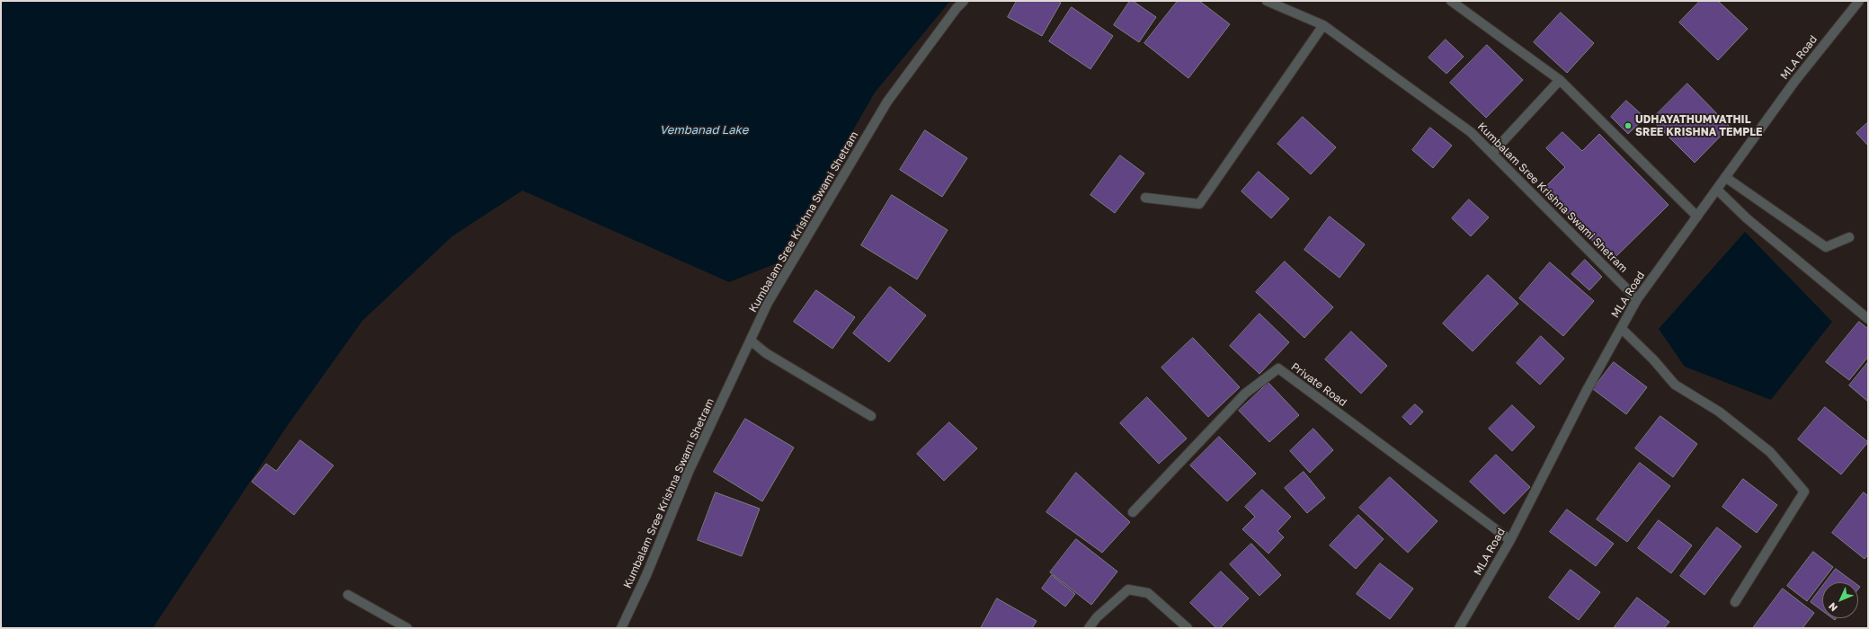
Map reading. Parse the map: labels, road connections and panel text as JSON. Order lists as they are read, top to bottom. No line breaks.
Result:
{"streets":{"street":["MLA Road","Kumbalam Sree Krishna Swami Shetram","Private Road"]},"crossings":[["MLA Road","Kumbalam Sree Krishna Swami Shetram"],["MLA Road","Private Road"]],"water":["Vembanad Lake"],"places":["UDHAYATHUMVATHIL SREE KRISHNA TEMPLE"],"north":"bottom left"}
